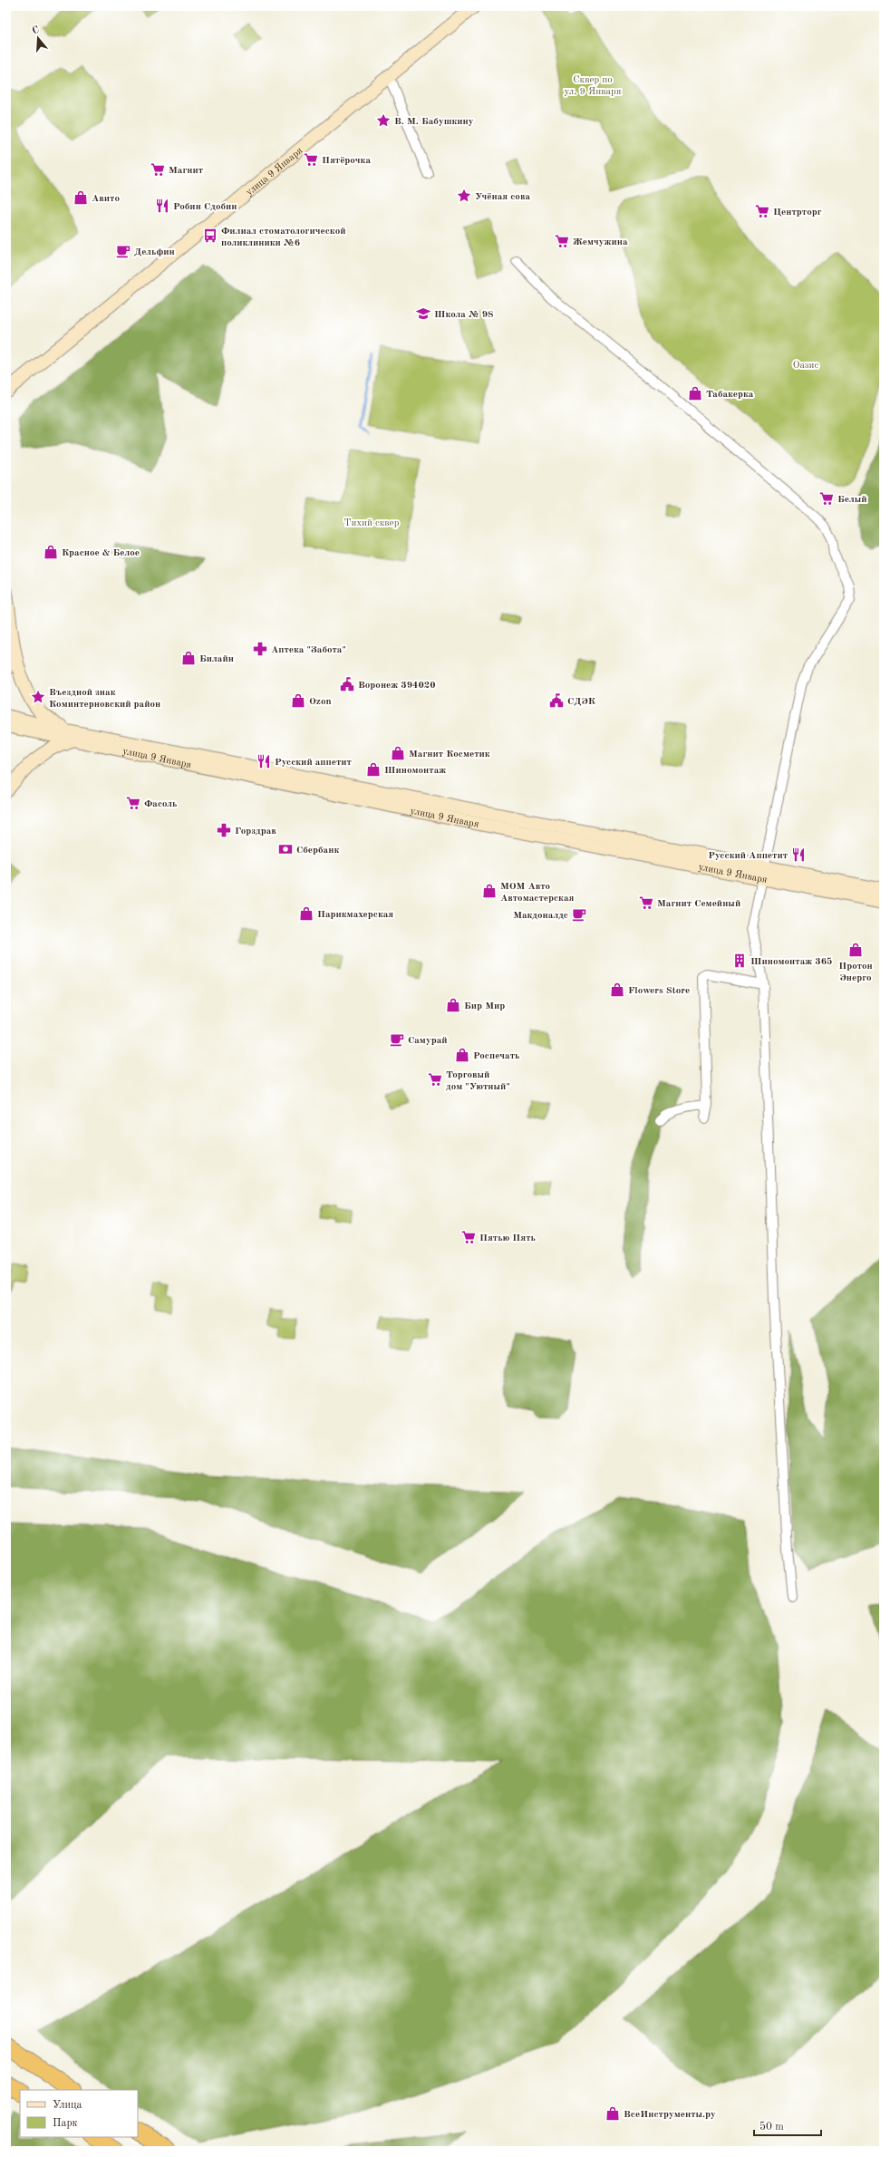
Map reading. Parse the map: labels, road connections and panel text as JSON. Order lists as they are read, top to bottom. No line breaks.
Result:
{"streets":{"main road":["улица 9 Января"]},"parks":["Сквер по ул. 9 Января","Оазис","Тихий сквер"],"places":{"place":["В. М. Бабушкину","Учёная сова","Въездной знак Коминтерновский район"],"supermarket":["Пятёрочка","Магнит","Центрторг","Жемчужина","Белый","Фасоль","Магнит Семейный","Торговый дом \"Уютный\"","Пятью Пять"],"shop":["Авито","Табакерка","Красное & Белое","Билайн","Ozon","Магнит Косметик","Шиномонтаж","МОМ Авто Автомастерская","Парикмахерская","Протон Энерго","Flowers Store","Бир Мир","Роспечать","ВсеИнструменты.ру"],"restaurant":["Робин Сдобин","Русский аппетит","Русский Аппетит"],"bus stop":["Филиал стоматологической поликлиники №6"],"cafe":["Дельфин","Макдоналдс","Самурай"],"school or university":["Школа № 98"],"pharmacy":["Аптека \"Забота\"","Горздрав"],"public building":["Воронеж 394020","СДЭК"],"bank":["Сбербанк"],"building":["Шиномонтаж 365"]},"legend":["Улица","Парк"],"scale_bar":"50 m","north":"top"}
